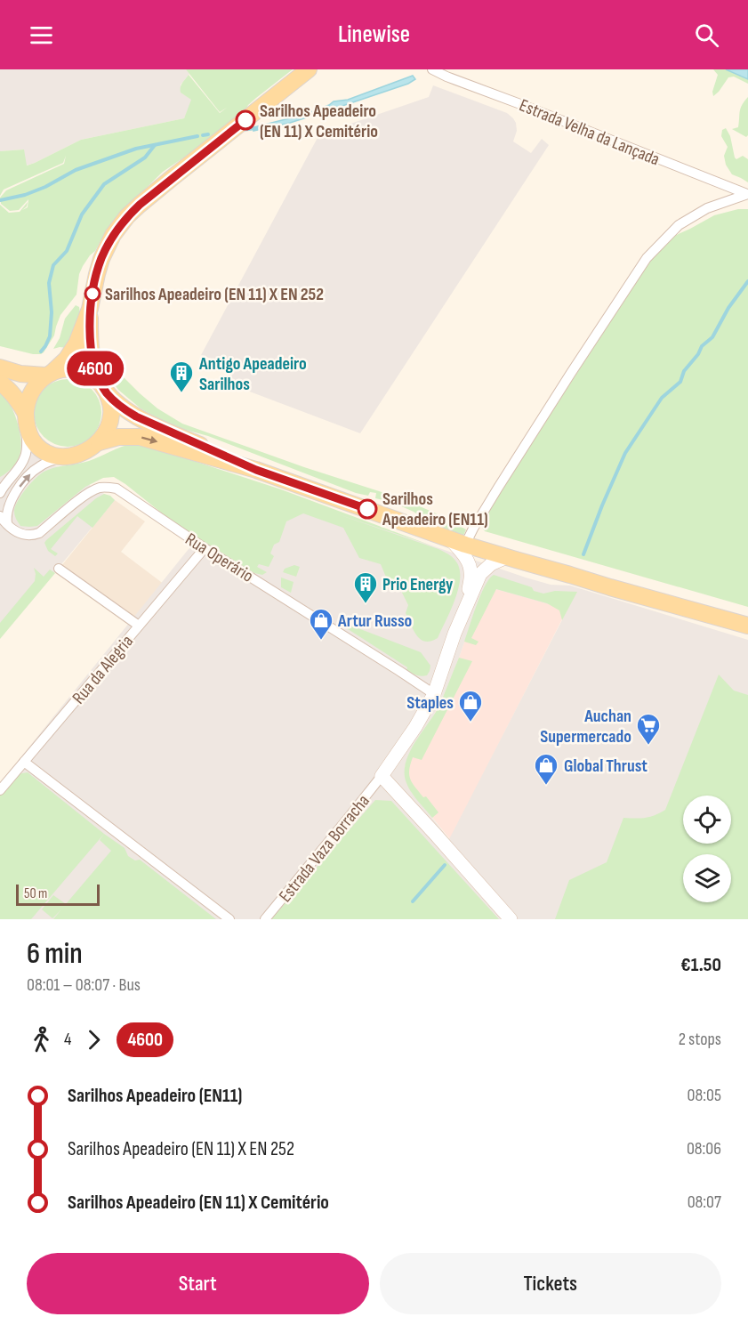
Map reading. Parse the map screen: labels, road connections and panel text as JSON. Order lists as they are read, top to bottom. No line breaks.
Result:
{"streets":{"street":["Estrada Velha da Lançada","Rua Operário","Rua da Alegria","Estrada Vaza Borracha"]},"crossings":[["Rua Operário","Rua da Alegria"]],"places":{"other":["Sarilhos Apeadeiro (EN 11) X Cemitério","Sarilhos Apeadeiro (EN 11) X EN 252","Sarilhos Apeadeiro (EN11)"],"building":["Antigo Apeadeiro Sarilhos","Prio Energy"],"shop":["Artur Russo","Staples","Global Thrust"],"supermarket":["Auchan Supermercado"]},"lines":["bus line 4600"],"scale_bar":"50 m","page":{"header":"Linewise","on_map":"4600","scale":"50 m","heading":["6 min","08:01 – 08:07 · Bus","€1.50"],"legs":["4","4600","2 stops"],"list":[{"name":"Sarilhos Apeadeiro (EN11)","value":"08:05"},{"name":"Sarilhos Apeadeiro (EN 11) X EN 252","value":"08:06"},{"name":"Sarilhos Apeadeiro (EN 11) X Cemitério","value":"08:07"}],"buttons":["Start","Tickets"]}}
